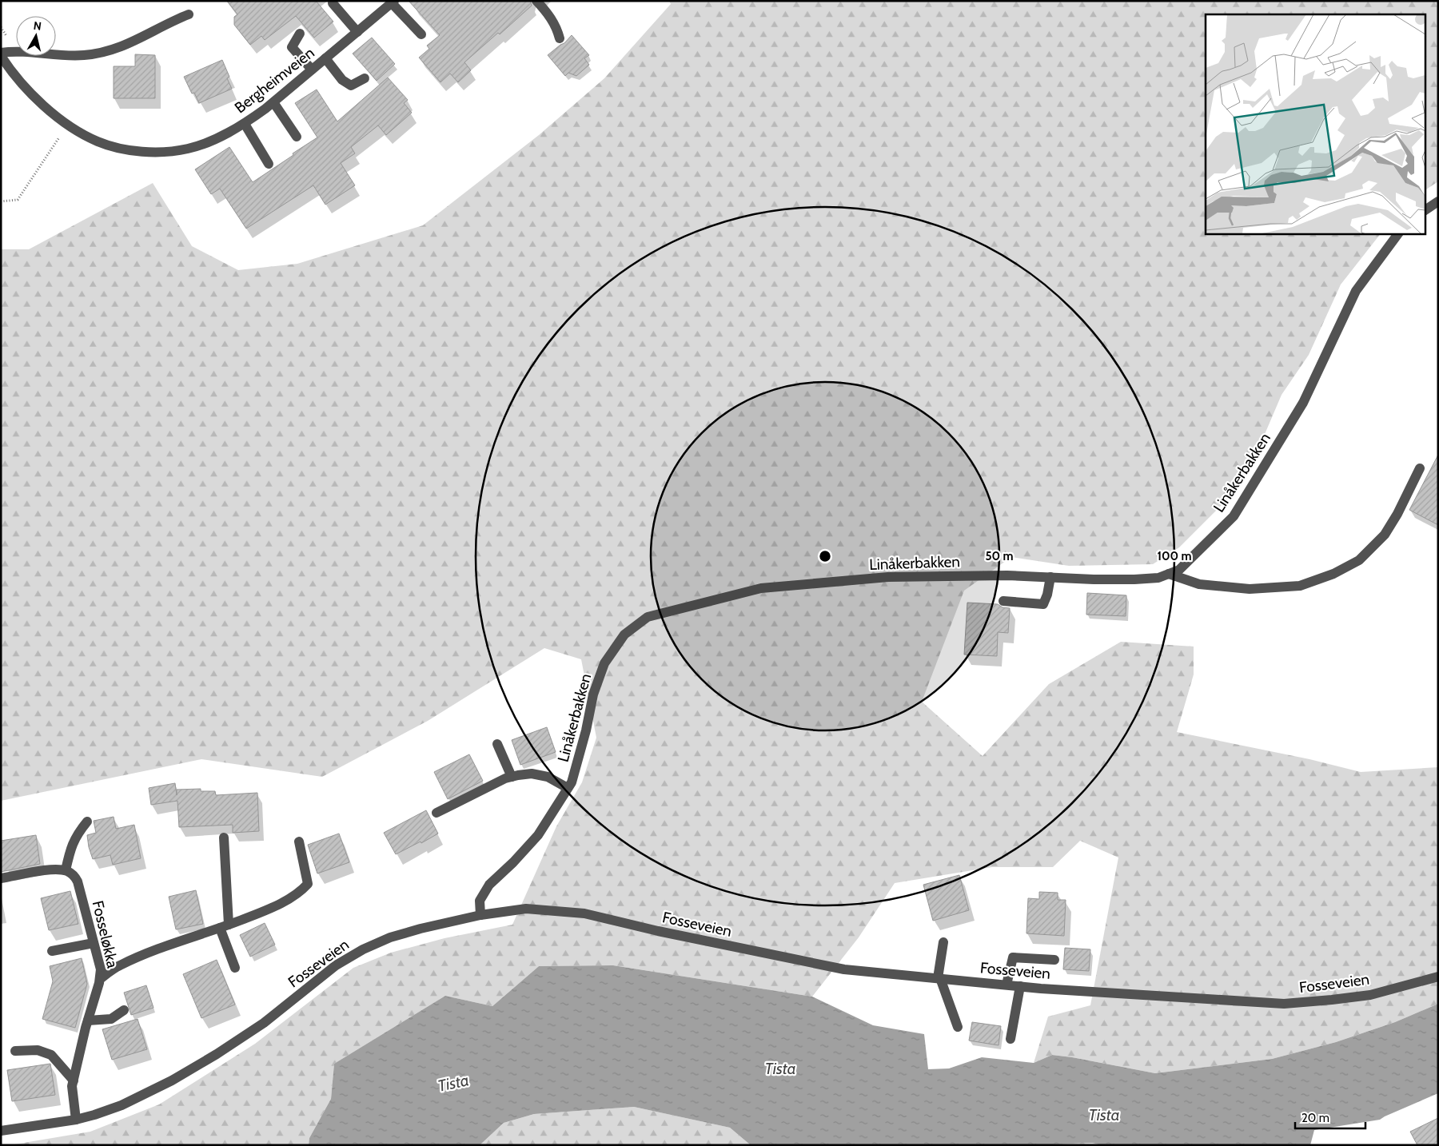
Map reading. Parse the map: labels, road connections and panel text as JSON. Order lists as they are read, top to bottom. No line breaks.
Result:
{"streets":{"street":["Bergheimveien","Linåkerbakken","Fosseveien","Fosseløkka"]},"crossings":[["Linåkerbakken","Fosseveien"],["Fosseveien","Fosseløkka"]],"water":["Tista"],"scale_bar":"20 m","north":"top","rings":["50 m","100 m"]}
